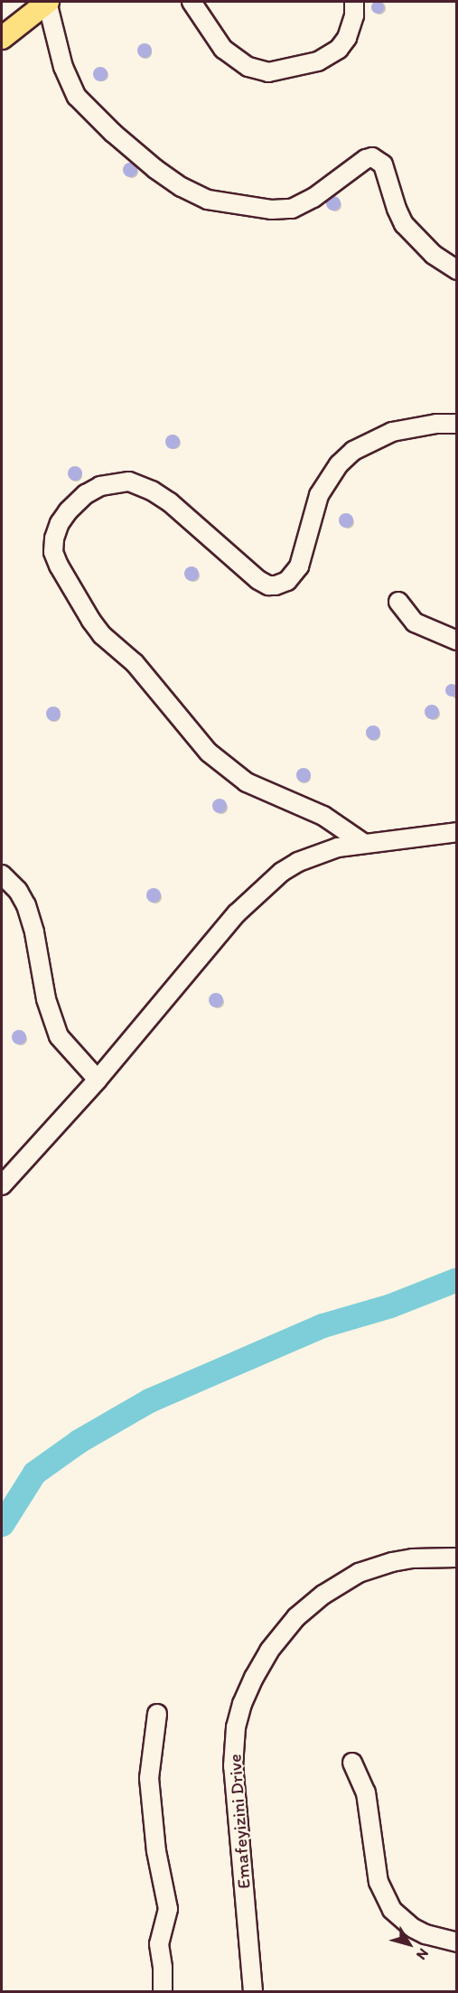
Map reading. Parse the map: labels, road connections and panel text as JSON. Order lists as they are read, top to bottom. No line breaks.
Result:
{"streets":{"street":["Emafeyizini Drive"]},"north":"bottom right"}
